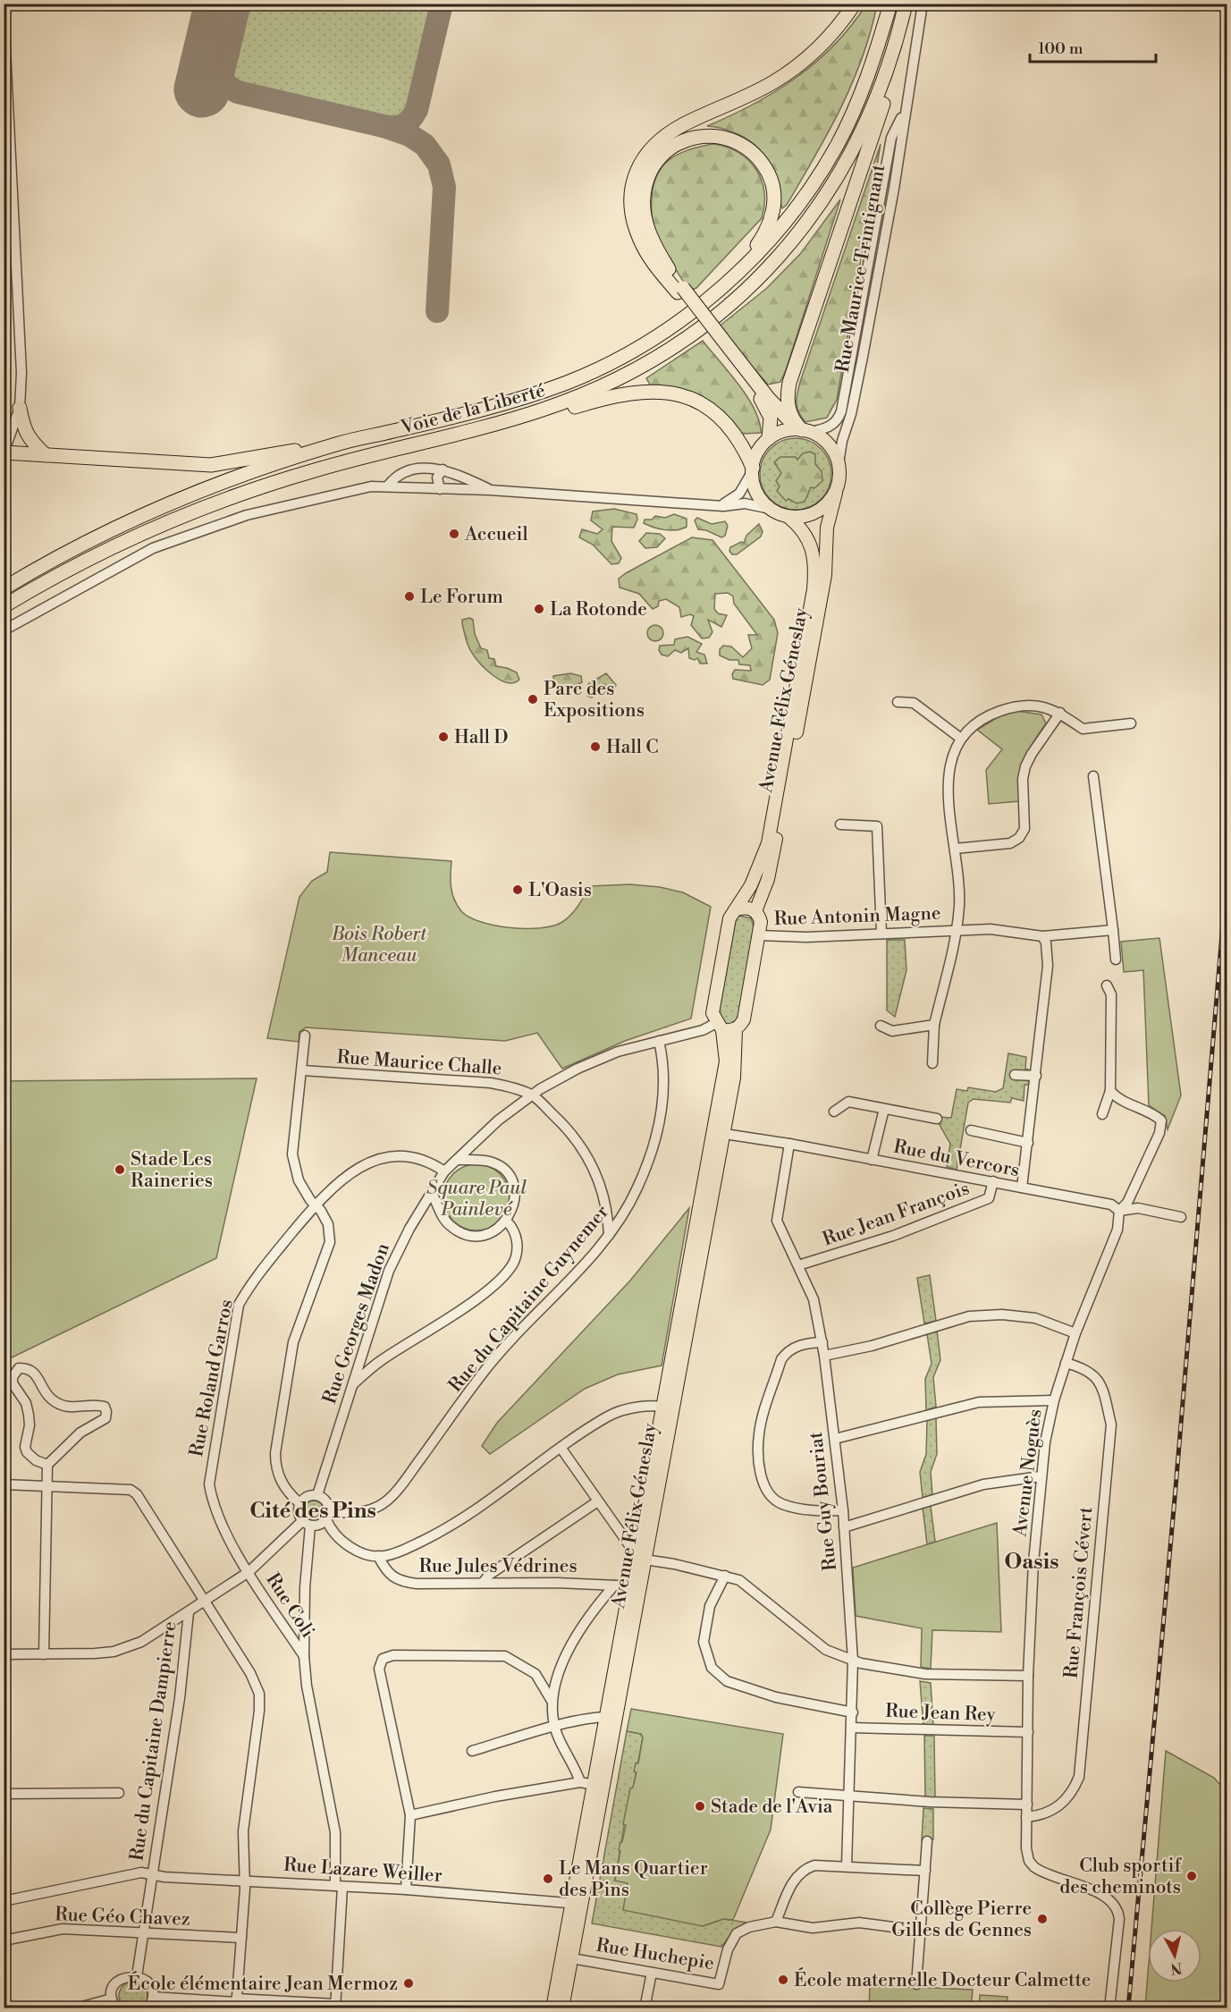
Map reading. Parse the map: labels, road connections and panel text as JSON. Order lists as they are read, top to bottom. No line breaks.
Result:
{"streets":{"highway":["Voie de la Liberté"],"main road":["Avenue Félix Géneslay"],"street":["Rue Maurice Trintignant","Rue Antonin Magne","Rue Maurice Challe","Rue du Vercors","Rue Jean François","Rue du Capitaine Guynemer","Rue Georges Madon","Rue Roland Garros","Avenue Noguès","Rue Guy Bouriat","Rue Jules Védrines","Rue François Cévert","Rue Coli","Rue Jean Rey","Rue du Capitaine Dampierre","Rue Lazare Weiller","Rue Géo Chavez","Rue Huchepie"]},"crossings":[["Rue Maurice Trintignant","Avenue Félix Géneslay"],["Avenue Félix Géneslay","Rue du Vercors"],["Avenue Félix Géneslay","Rue Jules Védrines"],["Avenue Félix Géneslay","Rue Lazare Weiller"],["Avenue Félix Géneslay","Rue Huchepie"],["Rue du Vercors","Rue Jean François"],["Rue du Vercors","Avenue Noguès"],["Rue du Vercors","Rue Guy Bouriat"],["Rue Jean François","Rue Guy Bouriat"],["Rue du Capitaine Guynemer","Rue Georges Madon"],["Rue Georges Madon","Rue Roland Garros"],["Rue Roland Garros","Rue Coli"],["Avenue Noguès","Rue François Cévert"],["Avenue Noguès","Rue Jean Rey"],["Rue Guy Bouriat","Rue Jean Rey"],["Rue du Capitaine Dampierre","Rue Lazare Weiller"],["Rue du Capitaine Dampierre","Rue Géo Chavez"]],"districts":["Cité des Pins","Oasis"],"parks":["Bois Robert Manceau","Square Paul Painlevé"],"places":["Accueil","Le Forum","La Rotonde","Parc des Expositions","Hall D","Hall C","L'Oasis","Stade Les Raineries","Stade de l'Avia","Club sportif des cheminots","Le Mans Quartier des Pins","Collège Pierre Gilles de Gennes","École maternelle Docteur Calmette","École élémentaire Jean Mermoz"],"scale_bar":"100 m","north":"bottom"}
